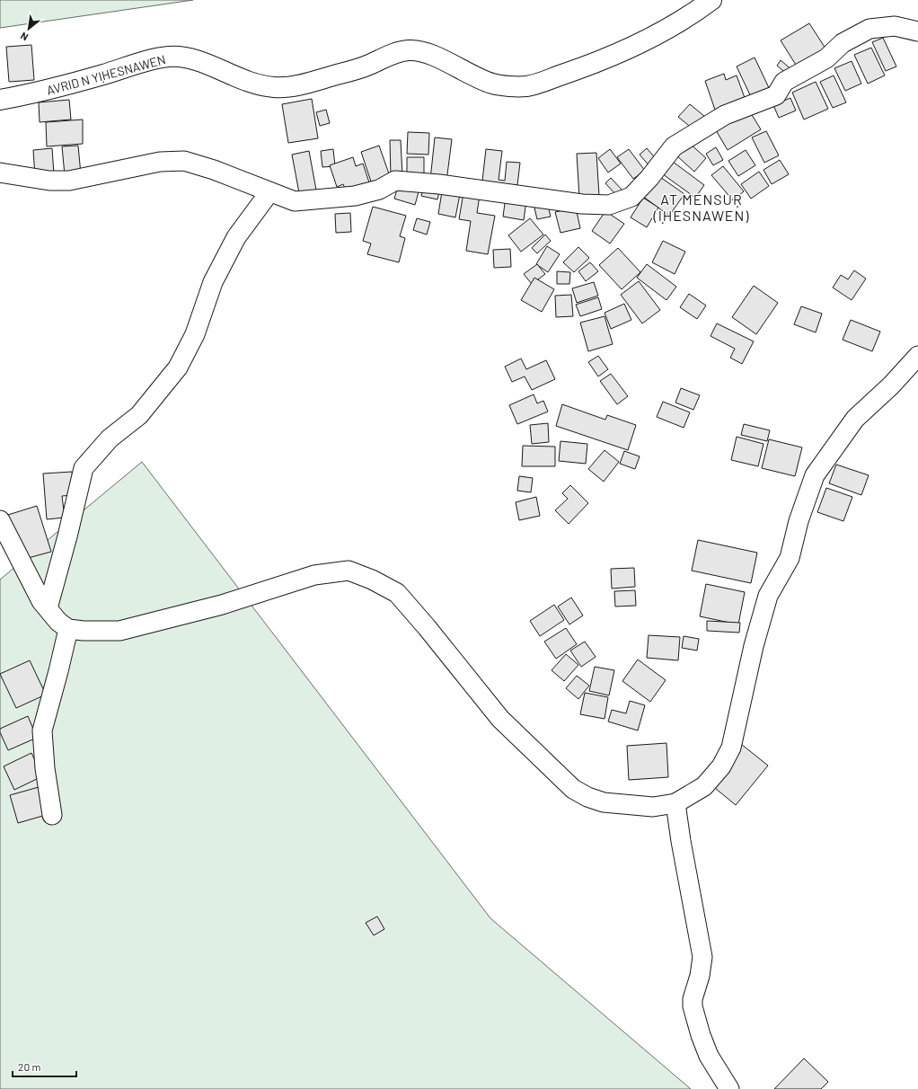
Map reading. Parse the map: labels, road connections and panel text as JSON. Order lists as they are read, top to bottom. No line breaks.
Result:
{"streets":{"street":["AVRID N YIḤESNAWEN"]},"districts":["AT MENSUṚ (IḤESNAWEN)"],"scale_bar":"20 m","north":"bottom left"}
